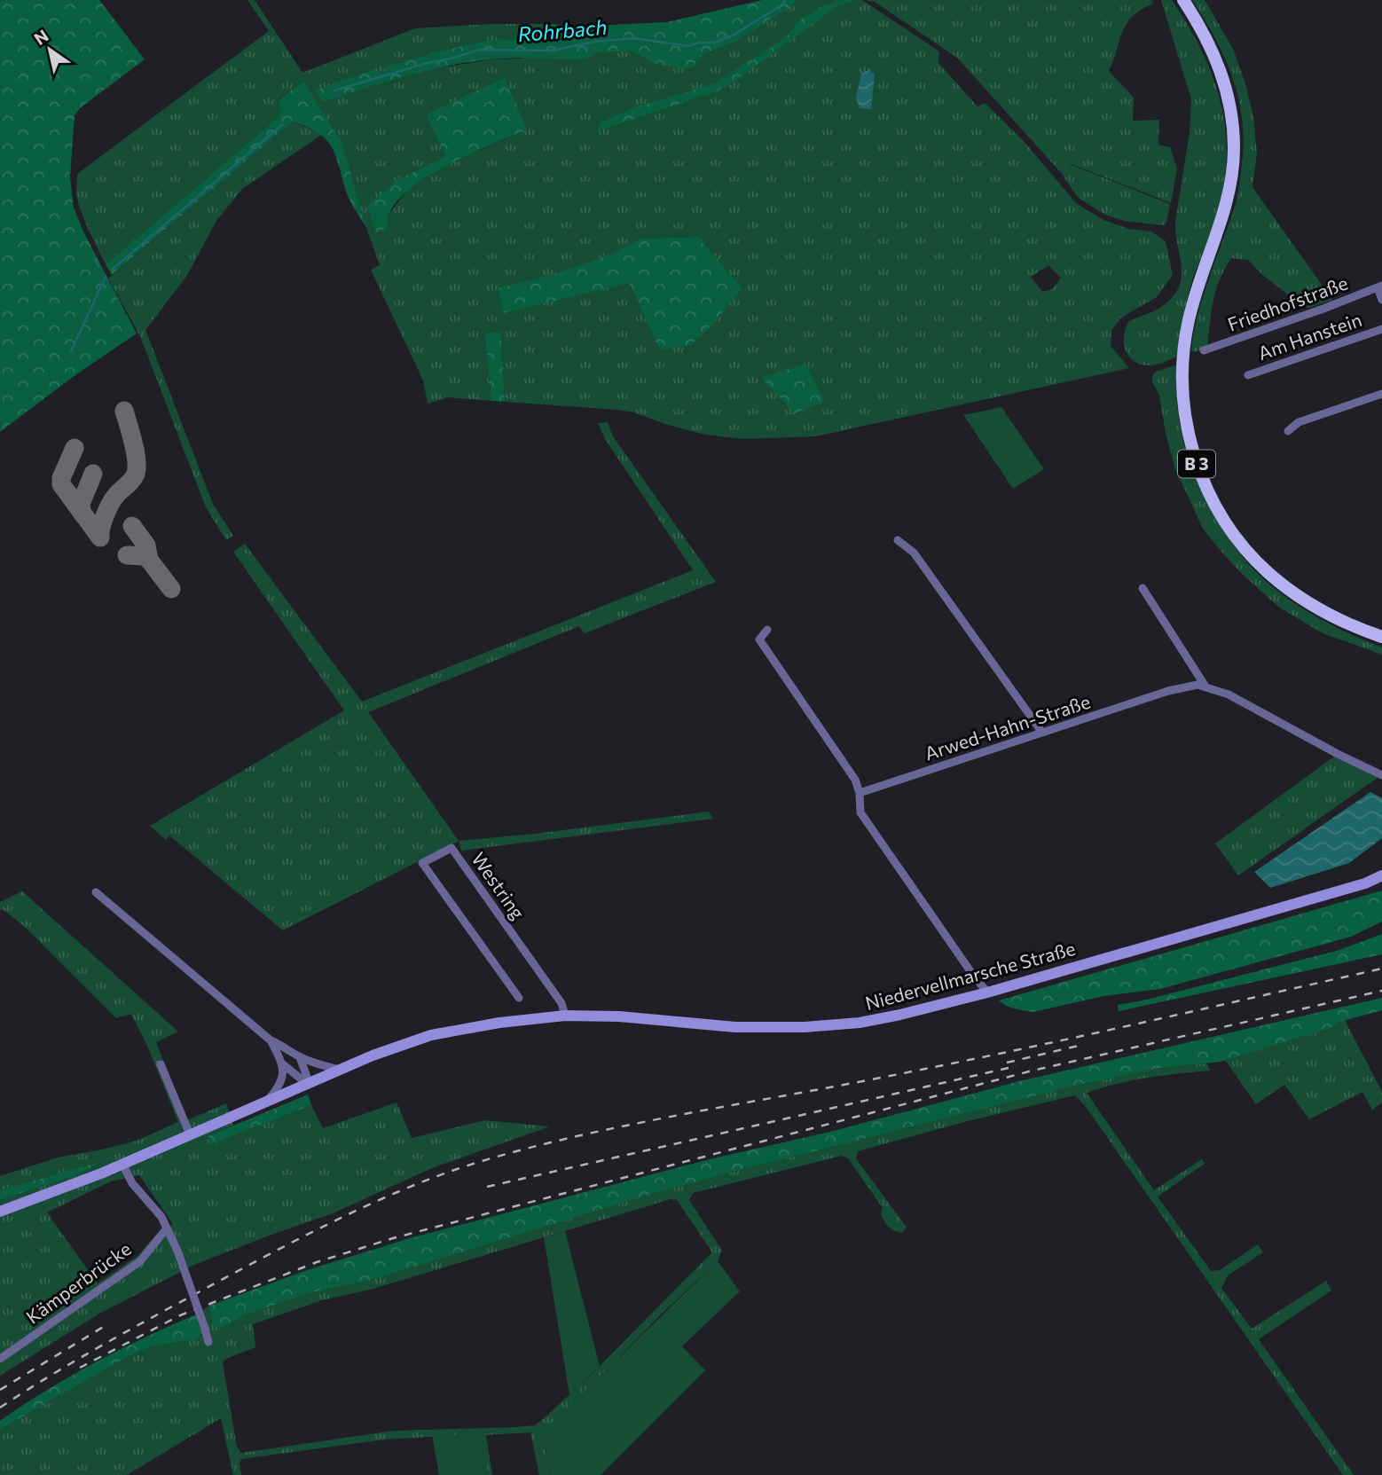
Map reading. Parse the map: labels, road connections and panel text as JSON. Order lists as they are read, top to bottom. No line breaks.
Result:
{"streets":{"main road":["B 3","Niedervellmarsche Straße"],"street":["Friedhofstraße","Am Hanstein","Arwed-Hahn-Straße","Westring","Kämperbrücke"]},"crossings":[["Westring","Niedervellmarsche Straße"]],"water":["Rohrbach"],"north":"top left"}
